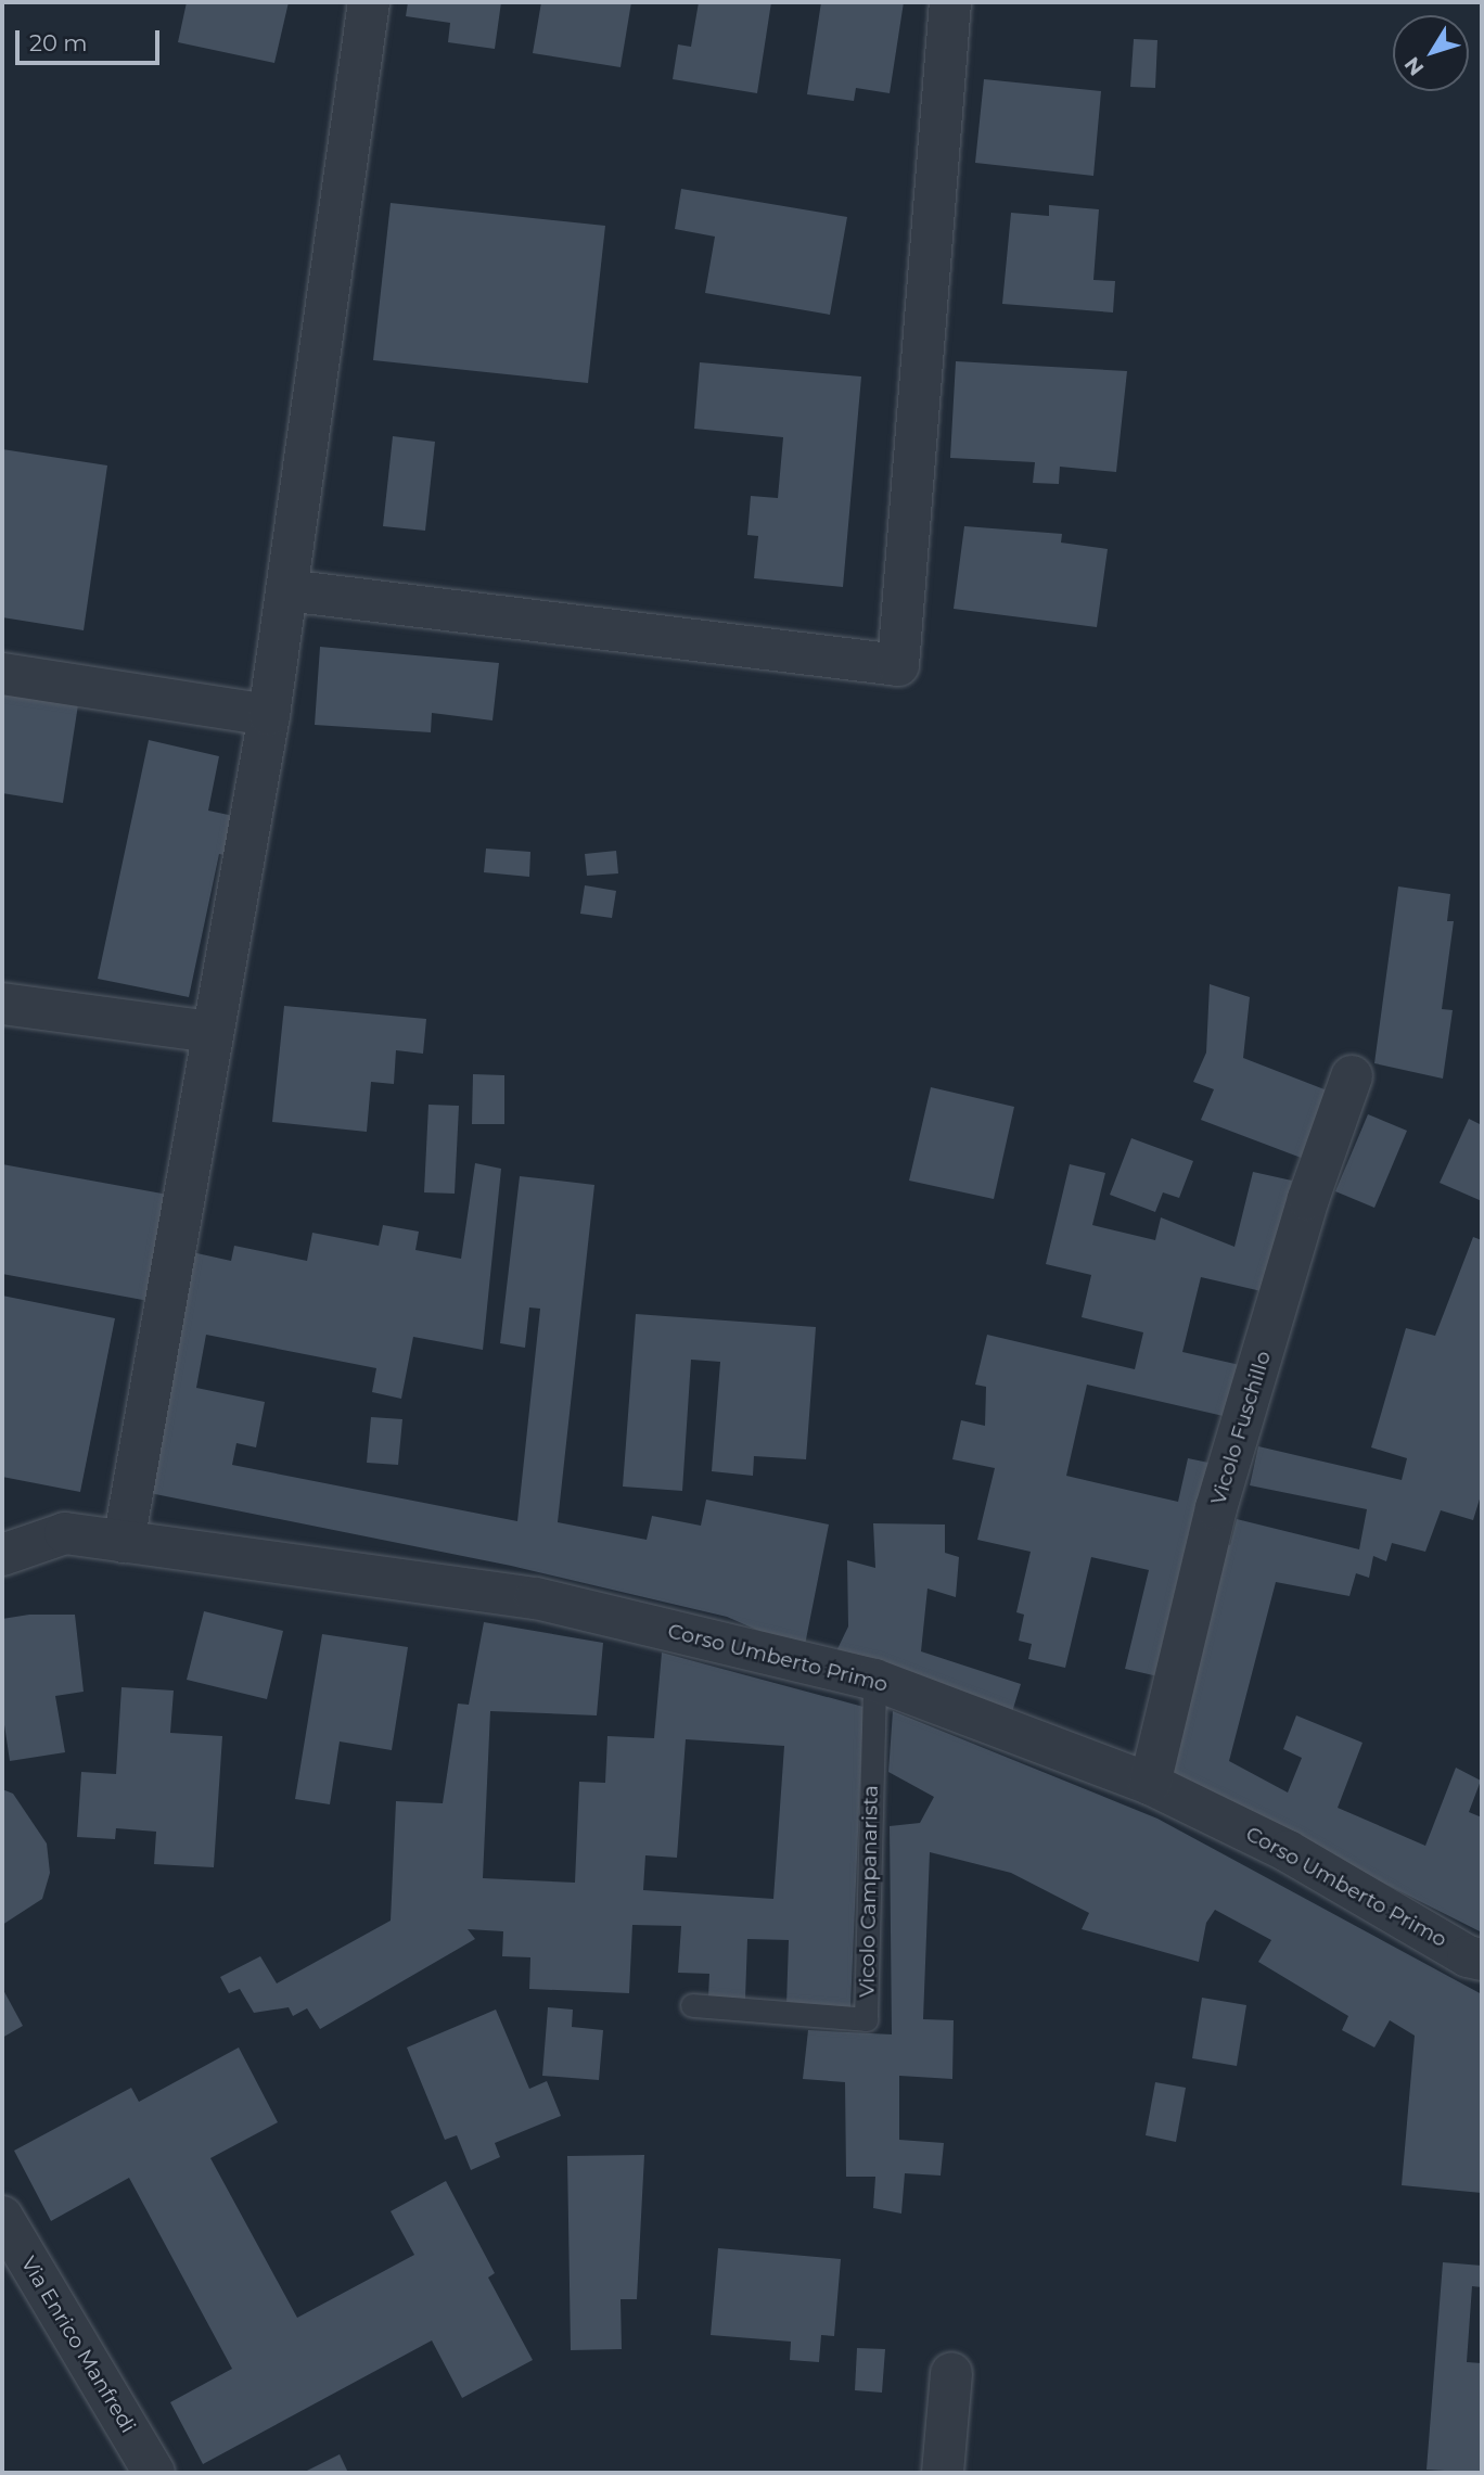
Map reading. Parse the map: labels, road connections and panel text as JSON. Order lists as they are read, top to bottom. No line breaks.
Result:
{"streets":{"street":["Vicolo Fuschillo","Corso Umberto Primo","Via Enrico Manfredi"],"lane":["Vicolo Campanarista"]},"crossings":[["Vicolo Fuschillo","Corso Umberto Primo"],["Corso Umberto Primo","Vicolo Campanarista"]],"scale_bar":"20 m","north":"bottom left"}
